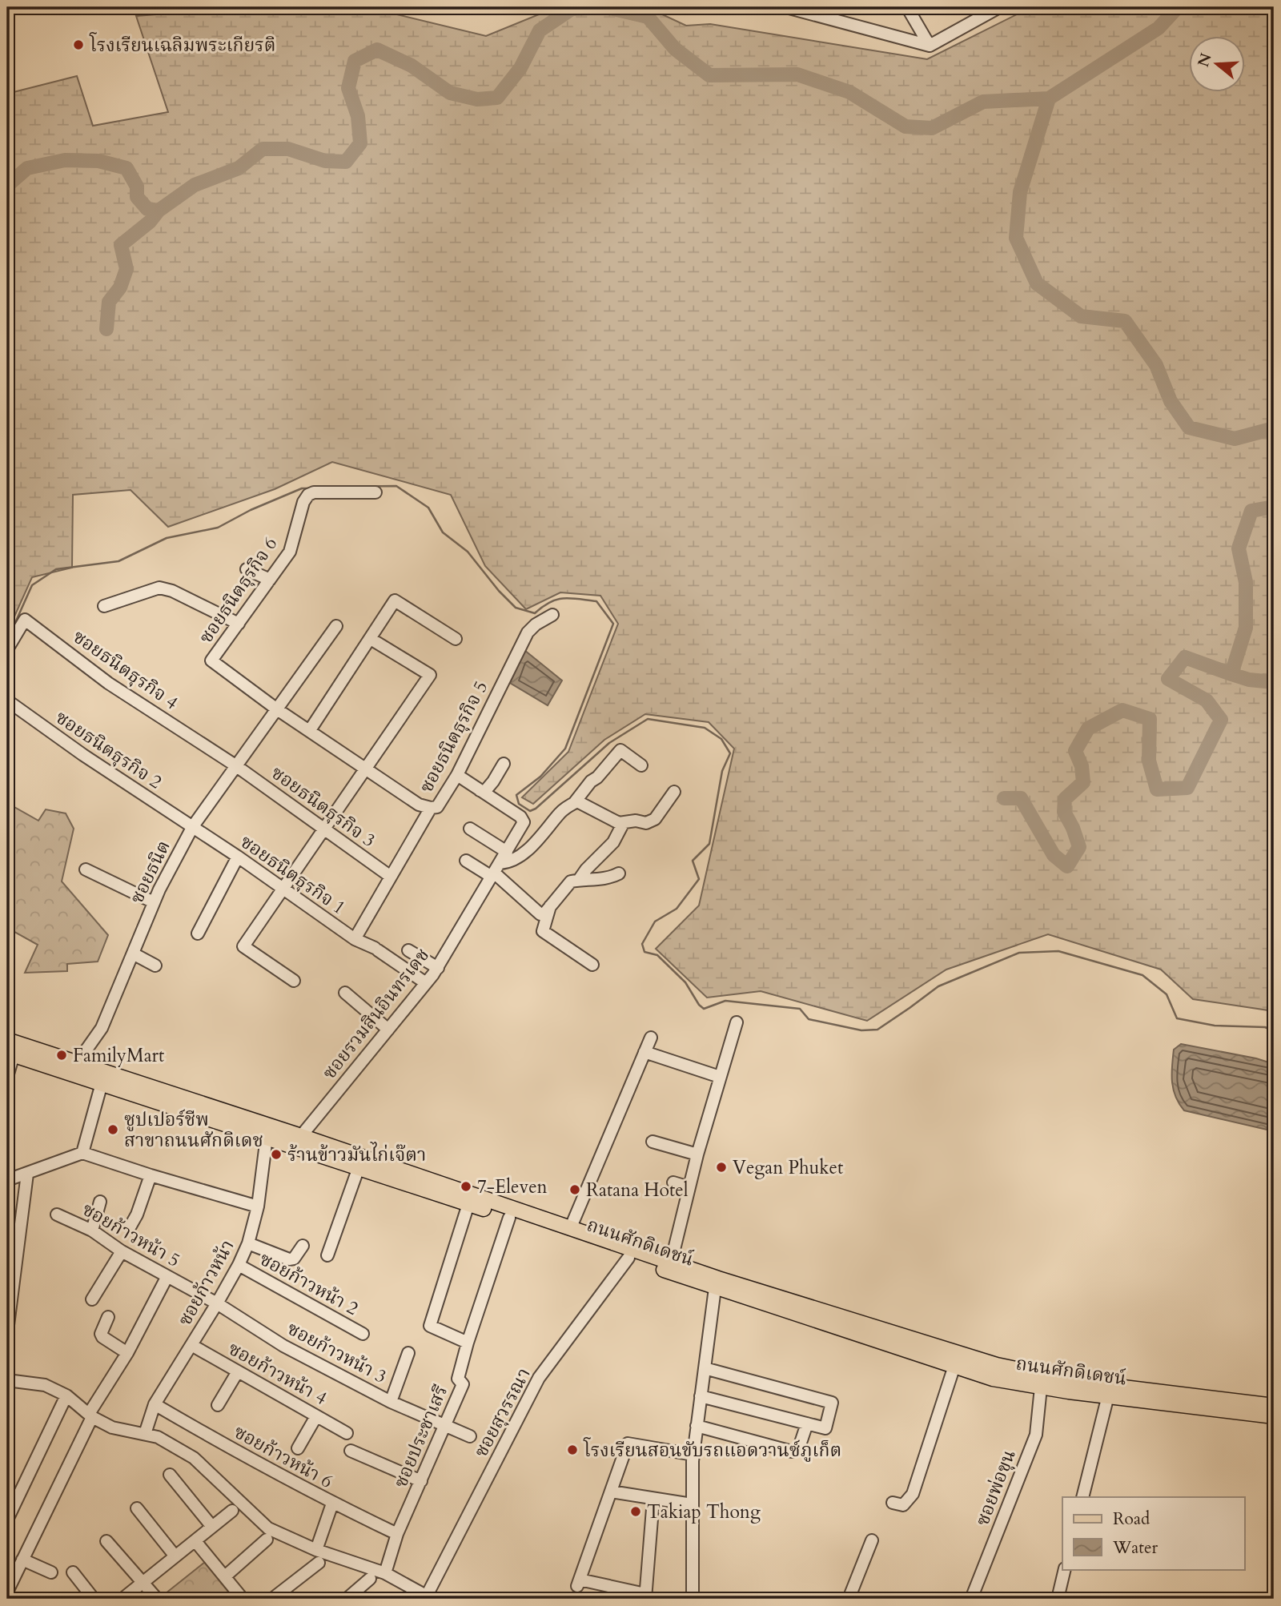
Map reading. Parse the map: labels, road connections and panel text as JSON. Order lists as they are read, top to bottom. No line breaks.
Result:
{"streets":{"main road":["ถนนศักดิเดชน์"],"street":["ซอยธนิตธุรกิจ 6","ซอยธนิตธุรกิจ 4","ซอยธนิตธุรกิจ 5","ซอยธนิตธุรกิจ 2","ซอยธนิตธุรกิจ 3","ซอยธนิต","ซอยธนิตธุรกิจ 1","ซอยรวมสินอินทรเดช","ซอยก้าวหน้า 5","ซอยก้าวหน้า","ซอยก้าวหน้า 2","ซอยก้าวหน้า 3","ซอยก้าวหน้า 4","ซอยสุวรรณา","ซอยประชาเสรี","ซอยก้าวหน้า 6","ซอยพ่อขุน"]},"crossings":[["ซอยธนิตธุรกิจ 6","ซอยธนิตธุรกิจ 5"],["ซอยธนิตธุรกิจ 6","ซอยธนิต"],["ซอยธนิตธุรกิจ 4","ซอยธนิตธุรกิจ 3"],["ซอยธนิตธุรกิจ 4","ซอยธนิต"],["ซอยธนิตธุรกิจ 5","ซอยธนิต"],["ซอยธนิตธุรกิจ 2","ซอยธนิต"],["ซอยธนิตธุรกิจ 2","ซอยธนิตธุรกิจ 1"],["ซอยธนิตธุรกิจ 3","ซอยธนิต"],["ซอยธนิต","ซอยธนิตธุรกิจ 1"],["ซอยธนิต","ถนนศักดิเดชน์"],["ซอยธนิตธุรกิจ 1","ซอยรวมสินอินทรเดช"],["ซอยรวมสินอินทรเดช","ถนนศักดิเดชน์"],["ซอยก้าวหน้า 5","ซอยก้าวหน้า"],["ซอยก้าวหน้า 5","ซอยก้าวหน้า 3"],["ถนนศักดิเดชน์","ซอยก้าวหน้า"],["ถนนศักดิเดชน์","ซอยสุวรรณา"],["ถนนศักดิเดชน์","ซอยประชาเสรี"],["ถนนศักดิเดชน์","ซอยพ่อขุน"],["ซอยก้าวหน้า","ซอยก้าวหน้า 2"],["ซอยก้าวหน้า","ซอยก้าวหน้า 3"],["ซอยก้าวหน้า","ซอยก้าวหน้า 4"],["ซอยก้าวหน้า","ซอยก้าวหน้า 6"],["ซอยก้าวหน้า 3","ซอยประชาเสรี"],["ซอยประชาเสรี","ซอยก้าวหน้า 6"]],"places":["โรงเรียนเฉลิมพระเกียรติ","FamilyMart","ซูปเปอร์ชีพ สาขาถนนศักดิเดช","ร้านข้าวมันไก่เจ๊ตา","Vegan Phuket","7-Eleven","Ratana Hotel","โรงเรียนสอนขับรถแอดวานซ์ภูเก็ต","Takiap Thong"],"legend":["Road","Water"],"north":"left"}
